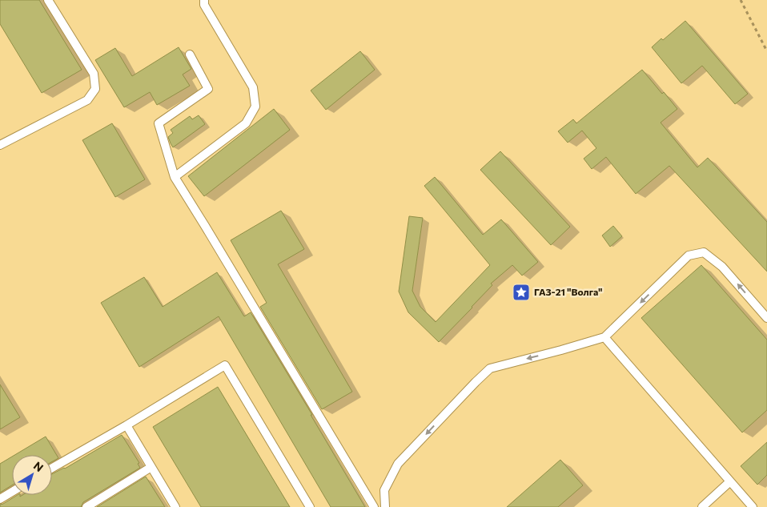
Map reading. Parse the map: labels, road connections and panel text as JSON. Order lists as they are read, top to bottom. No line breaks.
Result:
{"places":{"place":["ГАЗ-21 \"Волга\""]},"north":"top right"}
